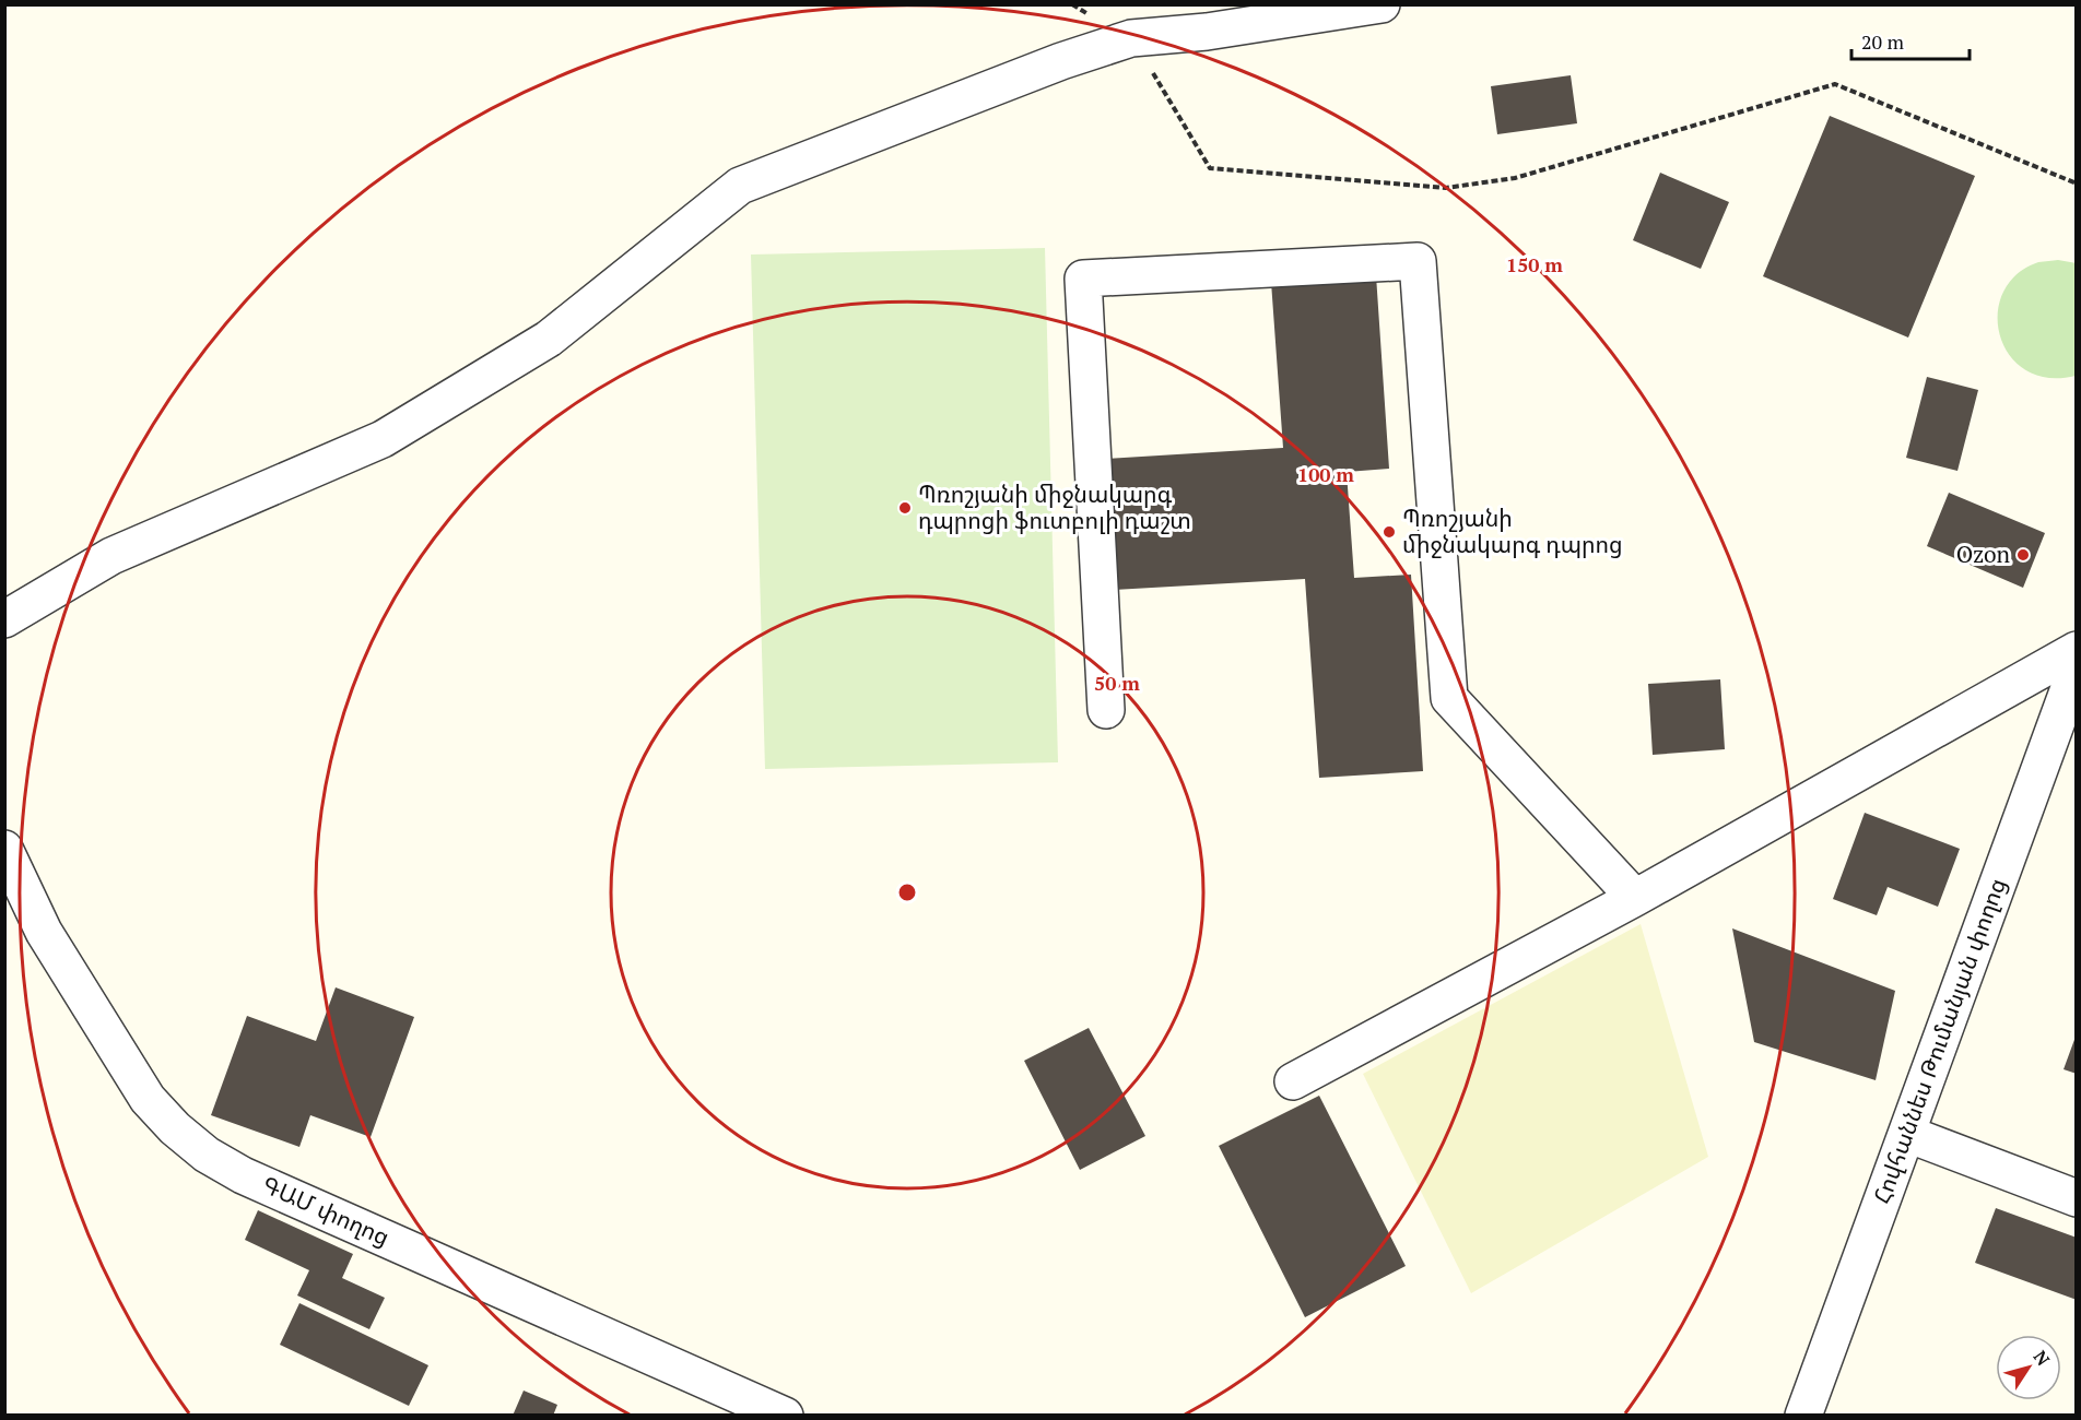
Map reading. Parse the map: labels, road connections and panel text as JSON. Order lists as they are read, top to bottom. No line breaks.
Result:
{"streets":{"street":["Հովհաննես Թումանյան փողոց","ԳԱՄ փողոց"]},"places":["Պռոշյանի միջնակարգ դպրոցի ֆուտբոլի դաշտ","Պռոշյանի միջնակարգ դպրոց","Ozon"],"scale_bar":"20 m","north":"top right","rings":["150 m","100 m","50 m"]}
